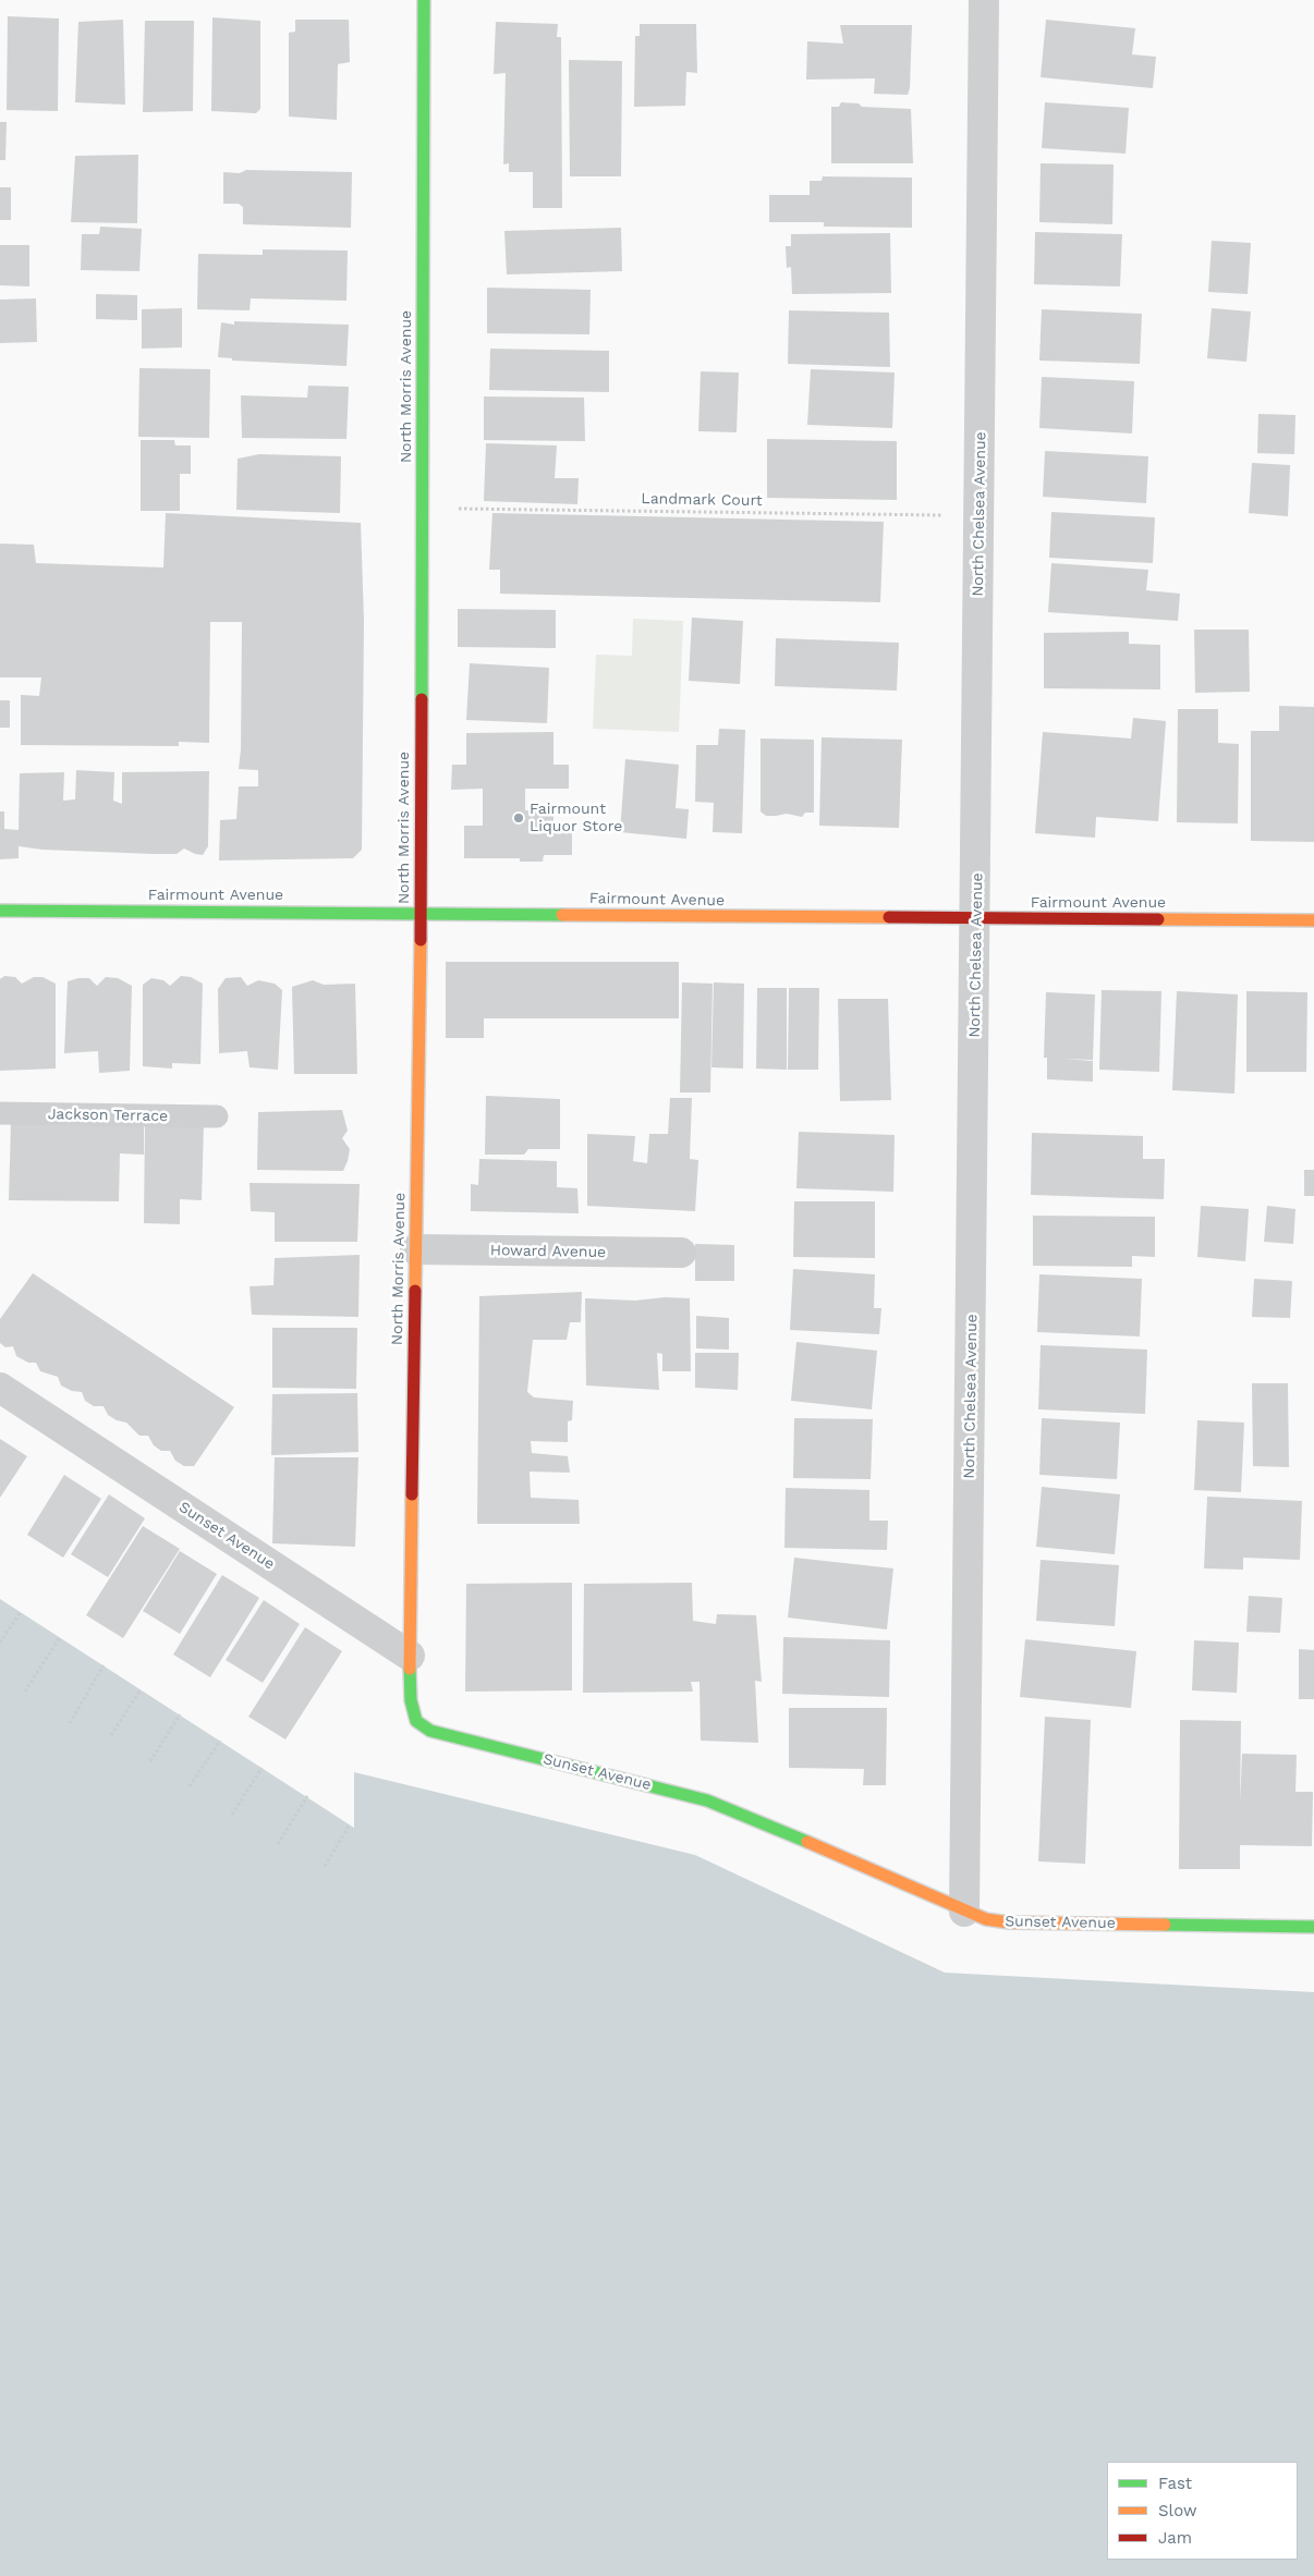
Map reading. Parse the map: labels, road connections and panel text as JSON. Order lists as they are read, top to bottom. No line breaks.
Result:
{"streets":{"street":["North Morris Avenue","North Chelsea Avenue","Fairmount Avenue","Howard Avenue","Sunset Avenue"],"lane":["Jackson Terrace"],"path":["Landmark Court"]},"crossings":[["North Morris Avenue","Landmark Court"],["North Morris Avenue","Fairmount Avenue"],["North Morris Avenue","Howard Avenue"],["North Morris Avenue","Sunset Avenue"],["Landmark Court","North Chelsea Avenue"],["North Chelsea Avenue","Fairmount Avenue"],["North Chelsea Avenue","Sunset Avenue"]],"places":["Fairmount Liquor Store"],"legend":["Fast","Slow","Jam"]}
